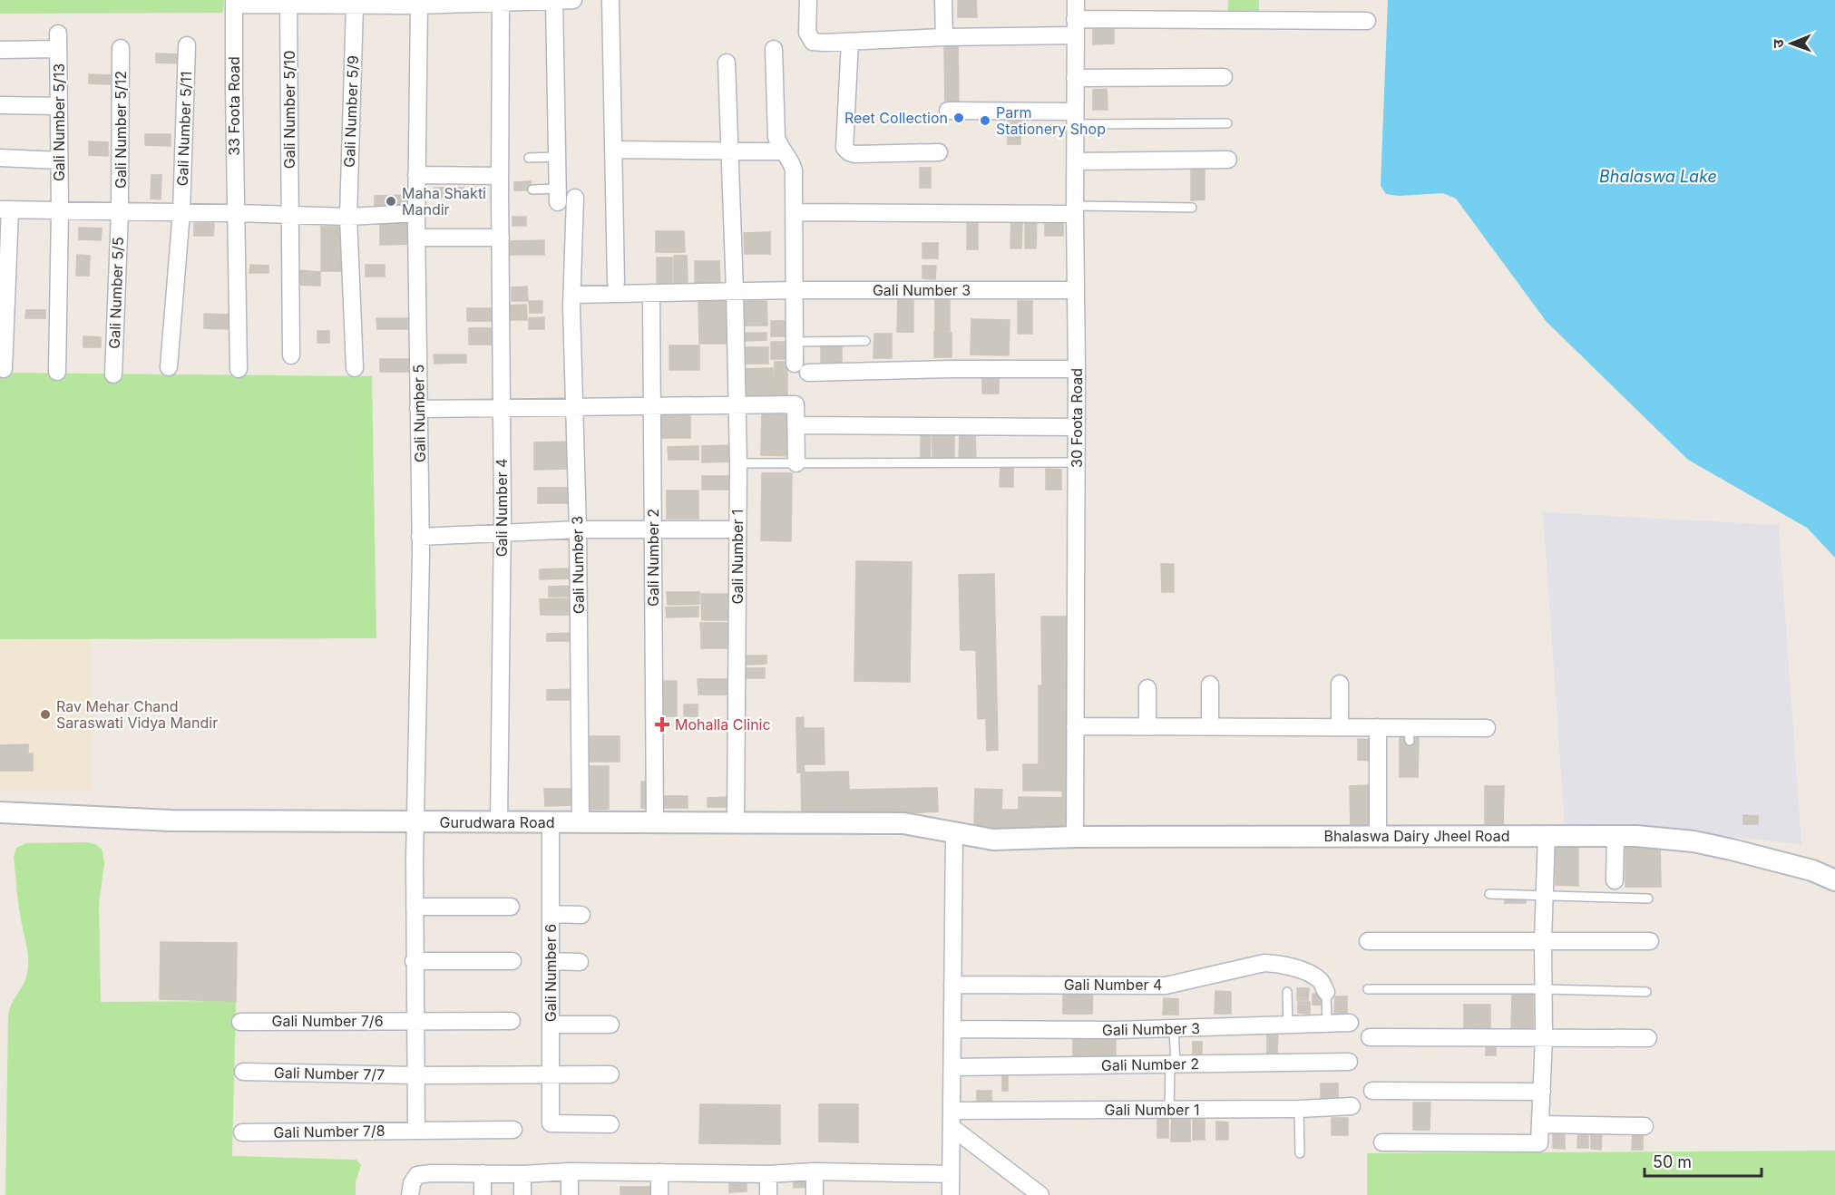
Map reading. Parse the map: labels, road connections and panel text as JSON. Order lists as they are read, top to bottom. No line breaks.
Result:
{"streets":{"street":["33 Foota Road","Gali Number 5/10","Gali Number 5/9","Gali Number 5/13","Gali Number 5/11","Gali Number 5/12","Gali Number 3","Gali Number 5/5","Gali Number 5","30 Foota Road","Gali Number 4","Gali Number 1","Gali Number 2","Gurudwara Road","Bhalaswa Dairy Jheel Road","Gali Number 6","Gali Number 7/6","Gali Number 7/7","Gali Number 7/8"]},"crossings":[["Gali Number 5/12","Gali Number 5/5"],["Gali Number 3","30 Foota Road"],["Gali Number 3","Gali Number 1"],["Gali Number 3","Gali Number 2"],["Gali Number 3","Gurudwara Road"],["Gali Number 5","Gurudwara Road"],["Gali Number 5","Gali Number 7/6"],["Gali Number 5","Gali Number 7/7"],["Gali Number 5","Gali Number 7/8"],["30 Foota Road","Bhalaswa Dairy Jheel Road"],["Gali Number 4","Gurudwara Road"],["Gali Number 1","Gurudwara Road"],["Gali Number 2","Gurudwara Road"],["Gurudwara Road","Bhalaswa Dairy Jheel Road"],["Gurudwara Road","Gali Number 6"],["Gali Number 6","Gali Number 7/7"]],"water":["Bhalaswa Lake"],"places":{"other":["Reet Collection","Parm Stationery Shop","Maha Shakti Mandir","Rav Mehar Chand Saraswati Vidya Mandir"],"health":["Mohalla Clinic"]},"scale_bar":"50 m","north":"left"}
